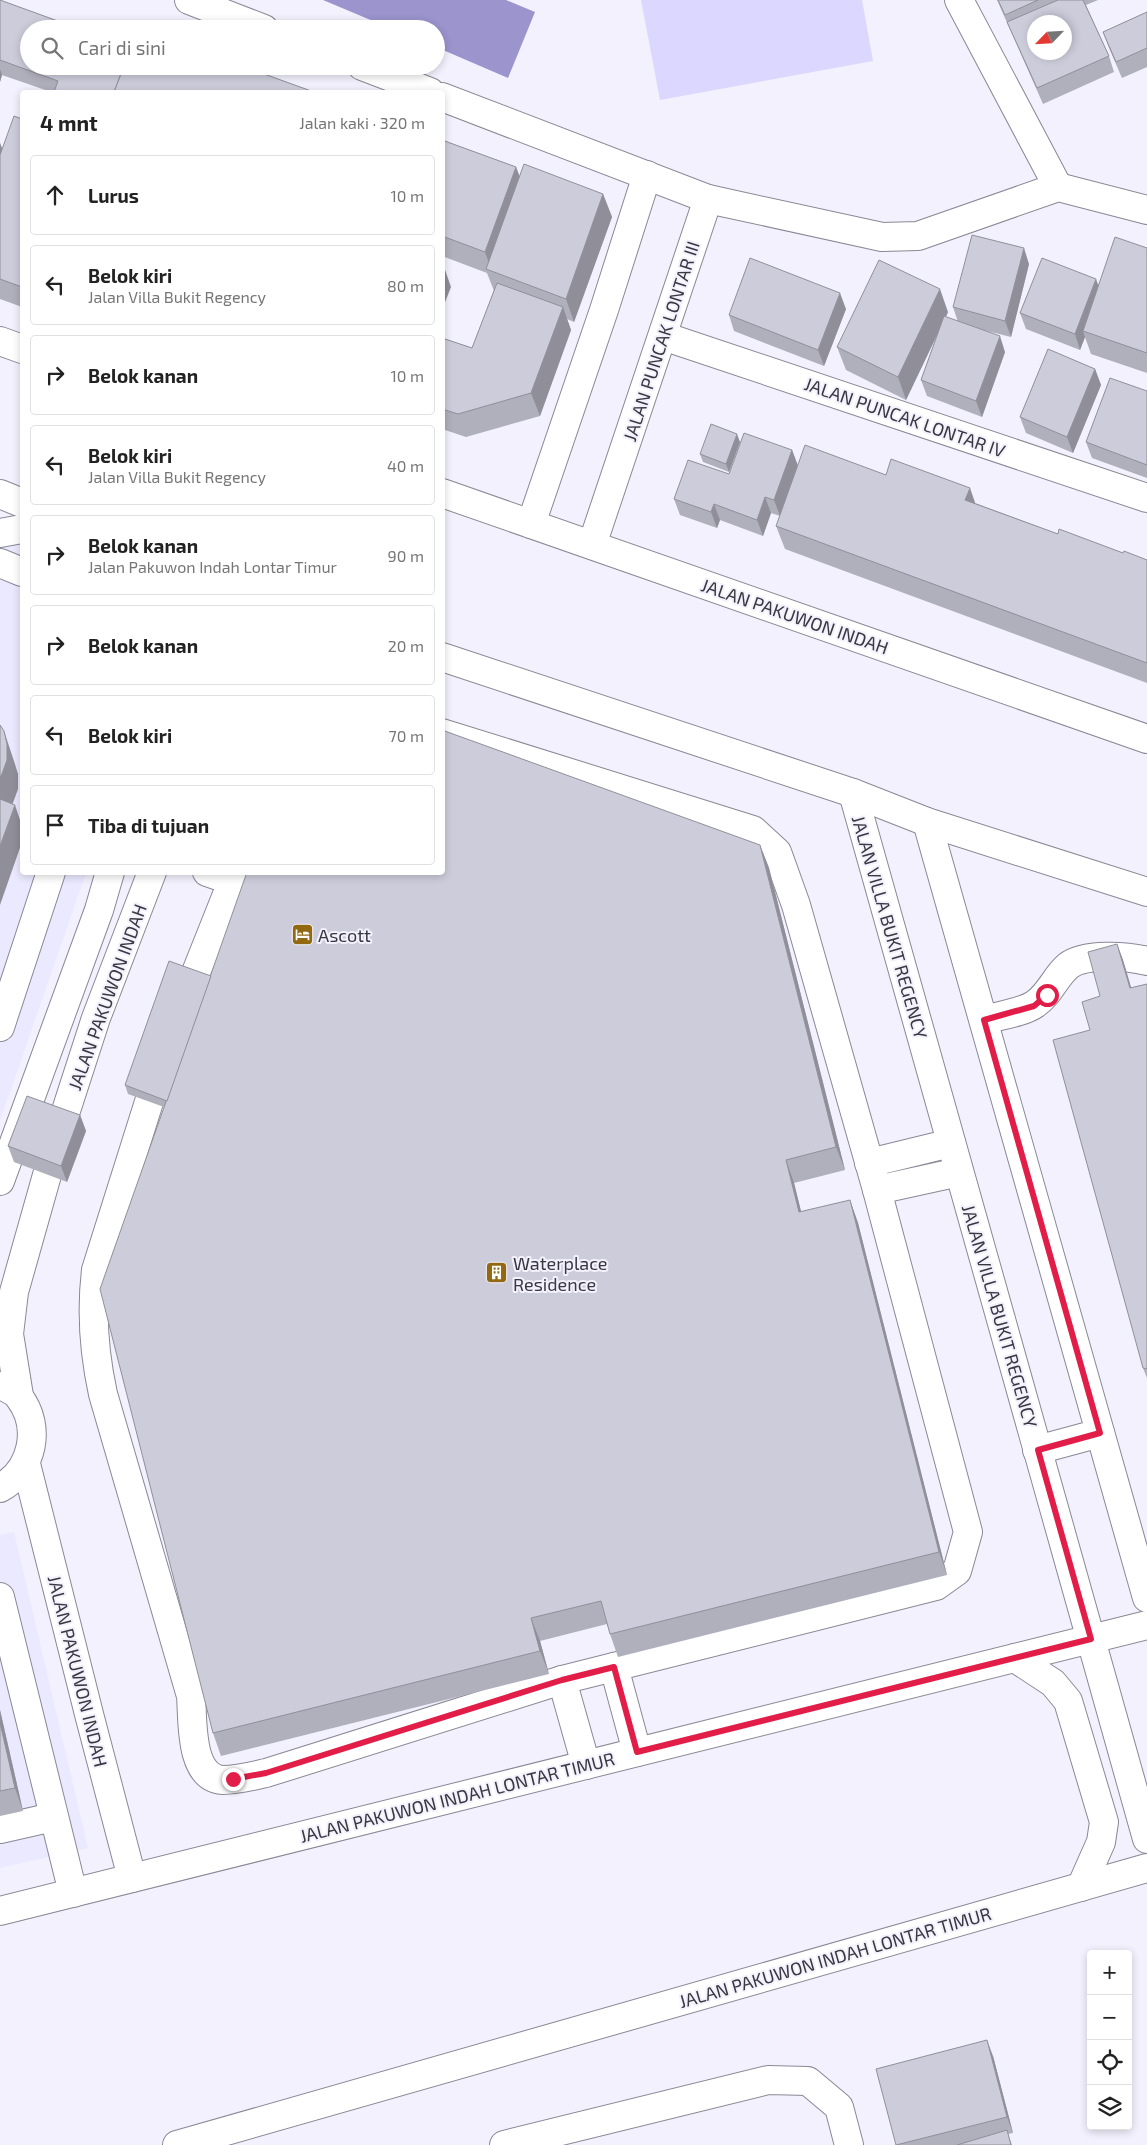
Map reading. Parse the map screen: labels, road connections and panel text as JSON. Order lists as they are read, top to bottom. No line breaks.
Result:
{"streets":{"street":["JALAN PUNCAK LONTAR III","JALAN PUNCAK LONTAR IV","JALAN PAKUWON INDAH","JALAN VILLA BUKIT REGENCY","JALAN PAKUWON INDAH LONTAR TIMUR"]},"crossings":[["JALAN PUNCAK LONTAR III","JALAN PUNCAK LONTAR IV"],["JALAN PUNCAK LONTAR III","JALAN PAKUWON INDAH"],["JALAN PAKUWON INDAH","JALAN PAKUWON INDAH LONTAR TIMUR"],["JALAN VILLA BUKIT REGENCY","JALAN PAKUWON INDAH LONTAR TIMUR"]],"places":{"hotel":["Ascott"],"building":["Waterplace Residence"]},"north":"bottom left","page":{"search":"Cari di sini","heading":["4 mnt","Jalan kaki · 320 m"],"list":[["Lurus","10 m"],["Belok kiri","Jalan Villa Bukit Regency","80 m"],["Belok kanan","10 m"],["Belok kiri","Jalan Villa Bukit Regency","40 m"],["Belok kanan","Jalan Pakuwon Indah Lontar Timur","90 m"],["Belok kanan","20 m"],["Belok kiri","70 m"],"Tiba di tujuan"],"map_buttons":["+","−"]}}
